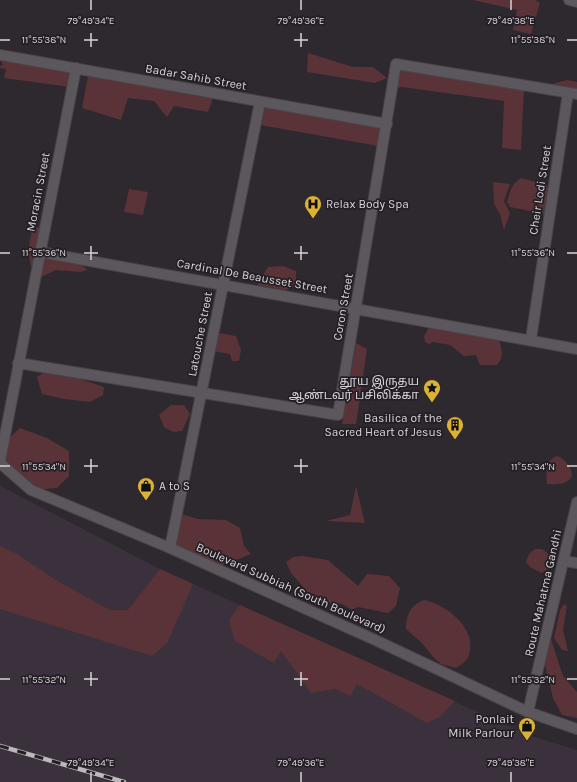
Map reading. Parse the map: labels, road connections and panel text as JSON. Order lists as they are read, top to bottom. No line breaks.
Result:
{"streets":{"street":["Badar Sahib Street","Cheir Lodi Street","Moracin Street","Cardinal De Beausset Street","Coron Street","Latouche Street","Boulevard Subbiah (South Boulevard)","Route Mahatma Gandhi"]},"crossings":[["Badar Sahib Street","Moracin Street"],["Badar Sahib Street","Coron Street"],["Badar Sahib Street","Latouche Street"],["Cheir Lodi Street","Cardinal De Beausset Street"],["Cheir Lodi Street","Coron Street"],["Moracin Street","Cardinal De Beausset Street"],["Moracin Street","Coron Street"],["Moracin Street","Boulevard Subbiah (South Boulevard)"],["Cardinal De Beausset Street","Coron Street"],["Cardinal De Beausset Street","Latouche Street"],["Coron Street","Latouche Street"],["Latouche Street","Boulevard Subbiah (South Boulevard)"],["Boulevard Subbiah (South Boulevard)","Route Mahatma Gandhi"]],"places":{"hospital":["Relax Body Spa"],"place":["தூய இருதய ஆண்டவர் பசிலிக்கா"],"building":["Basilica of the Sacred Heart of Jesus"],"shop":["A to S","Ponlait Milk Parlour"]},"coordinates":["79°49'34\"E","79°49'36\"E","79°49'38\"E","11°55'38\"N","11°55'36\"N","11°55'34\"N","11°55'32\"N"]}
